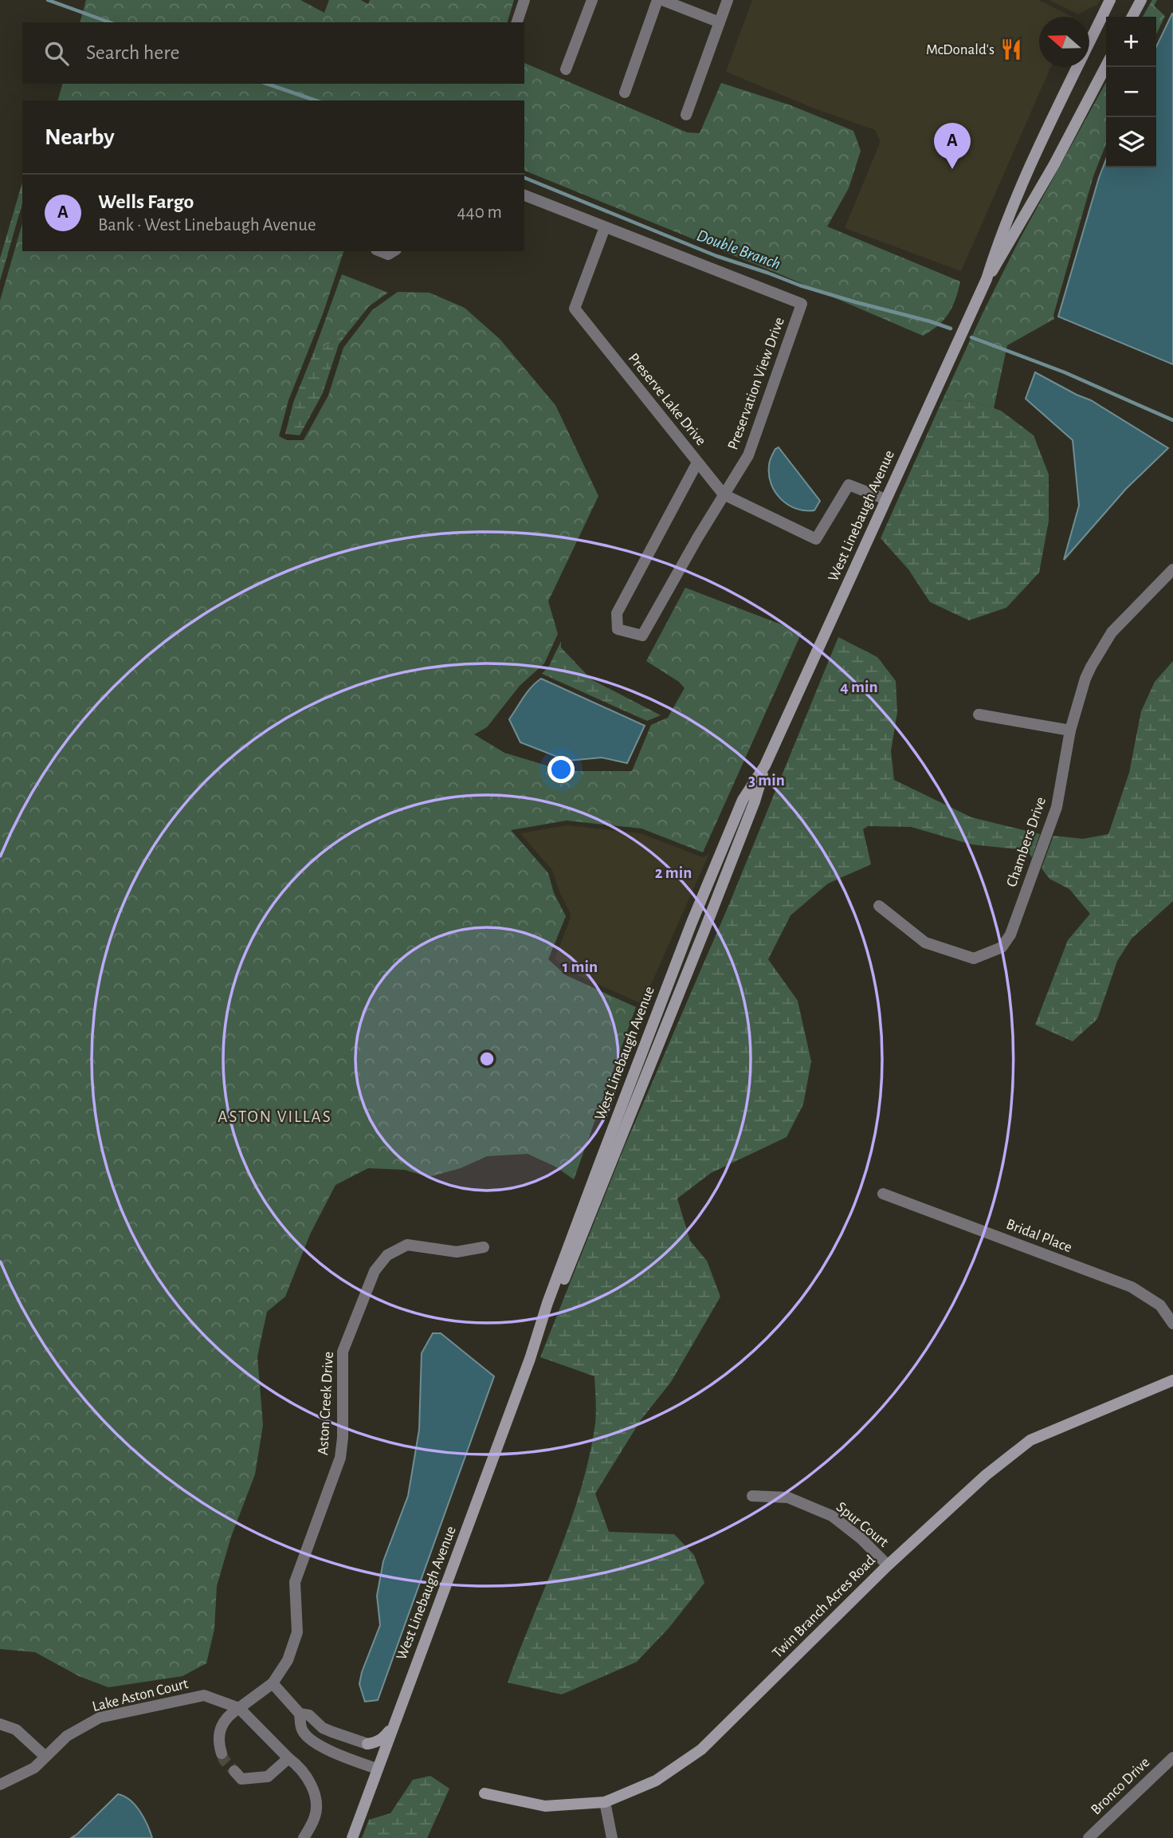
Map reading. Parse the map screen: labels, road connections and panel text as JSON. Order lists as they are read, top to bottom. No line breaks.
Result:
{"streets":{"main road":["West Linebaugh Avenue","Twin Branch Acres Road"],"street":["Preservation View Drive","Preserve Lake Drive","Chambers Drive","Bridal Place","Aston Creek Drive","Spur Court","Lake Aston Court","Bronco Drive"]},"crossings":[["Preservation View Drive","Preserve Lake Drive"],["Preserve Lake Drive","West Linebaugh Avenue"],["Spur Court","Twin Branch Acres Road"]],"districts":["ASTON VILLAS"],"water":["Double Branch"],"places":{"restaurant":["McDonald's"]},"north":"left","page":{"map_buttons":["+","−"],"search":"Search here","heading":"Nearby","pins":"A","list":[{"mark":"A","name":"Wells Fargo","note":"Bank · West Linebaugh Avenue","value":"440 m"}]},"rings":["4 min","3 min","2 min","1 min"]}
